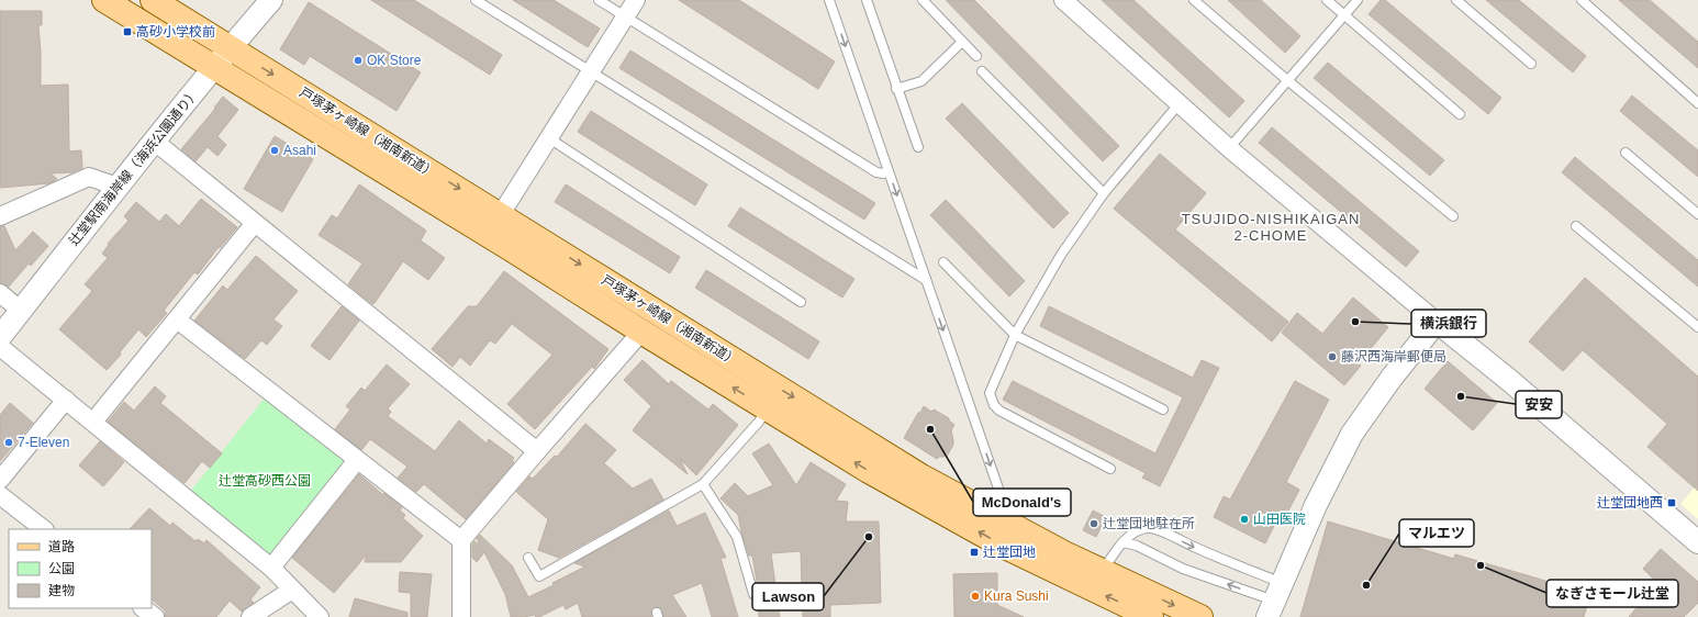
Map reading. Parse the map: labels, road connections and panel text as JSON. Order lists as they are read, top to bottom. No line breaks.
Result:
{"streets":{"main road":["戸塚茅ヶ崎線（湘南新道）"],"street":["辻堂駅南海岸線（海浜公園通り）"]},"crossings":[["戸塚茅ヶ崎線（湘南新道）","辻堂駅南海岸線（海浜公園通り）"]],"districts":["TSUJIDO-NISHIKAIGAN 2-CHOME"],"parks":["辻堂高砂西公園"],"places":{"transit":["高砂小学校前","辻堂団地西","辻堂団地"],"other":["OK Store","Asahi","横浜銀行","藤沢西海岸郵便局","安安","McDonald's","7-Eleven","山田医院","辻堂団地駐在所","Lawson","なぎさモール辻堂","マルエツ","Kura Sushi"]},"legend":["道路","公園","建物"]}
